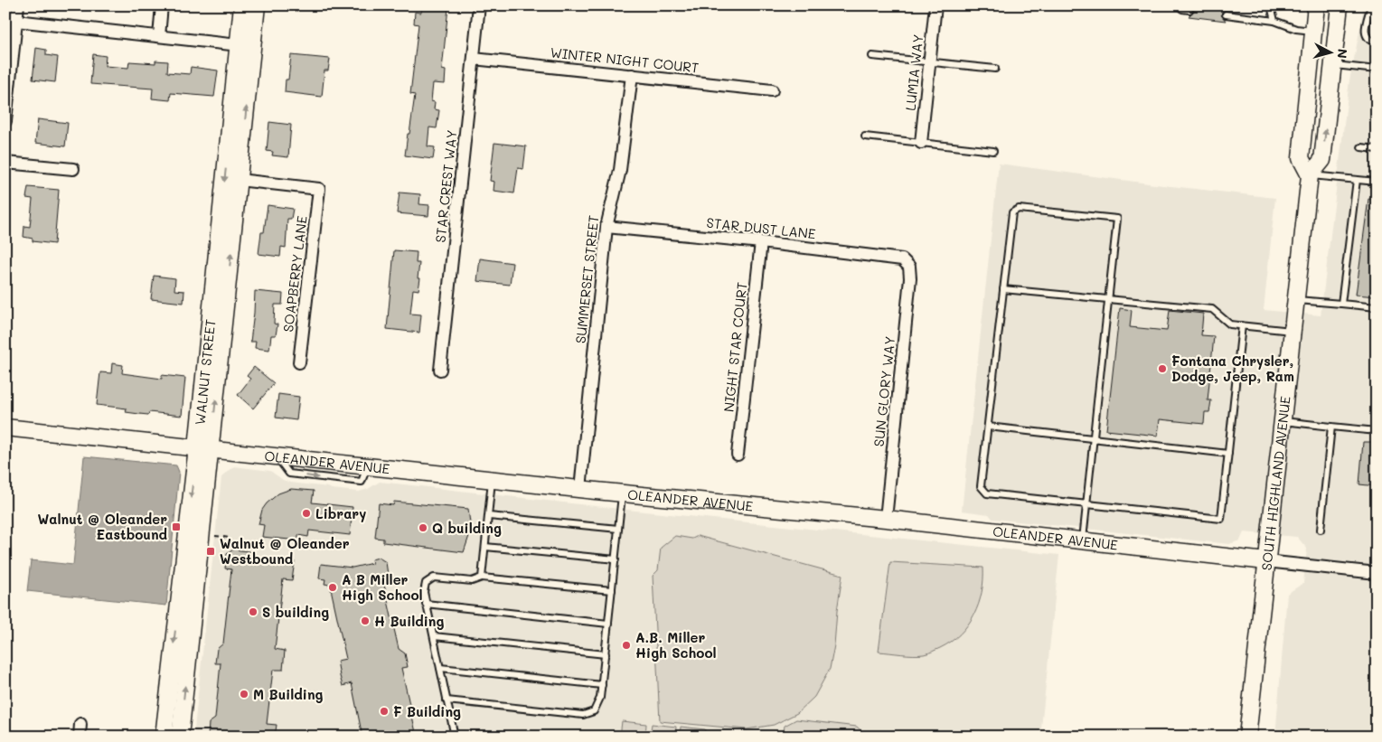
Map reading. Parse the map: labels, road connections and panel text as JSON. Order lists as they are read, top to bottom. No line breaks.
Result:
{"streets":{"street":["WINTER NIGHT COURT","LUMIA WAY","STAR CREST WAY","STAR DUST LANE","SOAPBERRY LANE","SUMMERSET STREET","NIGHT STAR COURT","WALNUT STREET","SUN GLORY WAY","OLEANDER AVENUE","SOUTH HIGHLAND AVENUE"]},"crossings":[["WINTER NIGHT COURT","STAR CREST WAY"],["WINTER NIGHT COURT","SUMMERSET STREET"],["STAR DUST LANE","SUMMERSET STREET"],["STAR DUST LANE","NIGHT STAR COURT"],["STAR DUST LANE","SUN GLORY WAY"],["SOAPBERRY LANE","WALNUT STREET"],["SUMMERSET STREET","OLEANDER AVENUE"],["WALNUT STREET","OLEANDER AVENUE"],["SUN GLORY WAY","OLEANDER AVENUE"],["OLEANDER AVENUE","SOUTH HIGHLAND AVENUE"]],"places":{"other":["Fontana Chrysler, Dodge, Jeep, Ram","Library","Q building","A B Miller High School","S building","H Building","A.B. Miller High School","M Building","F Building"],"transit":["Walnut @ Oleander Eastbound","Walnut @ Oleander Westbound"]},"north":"right"}
